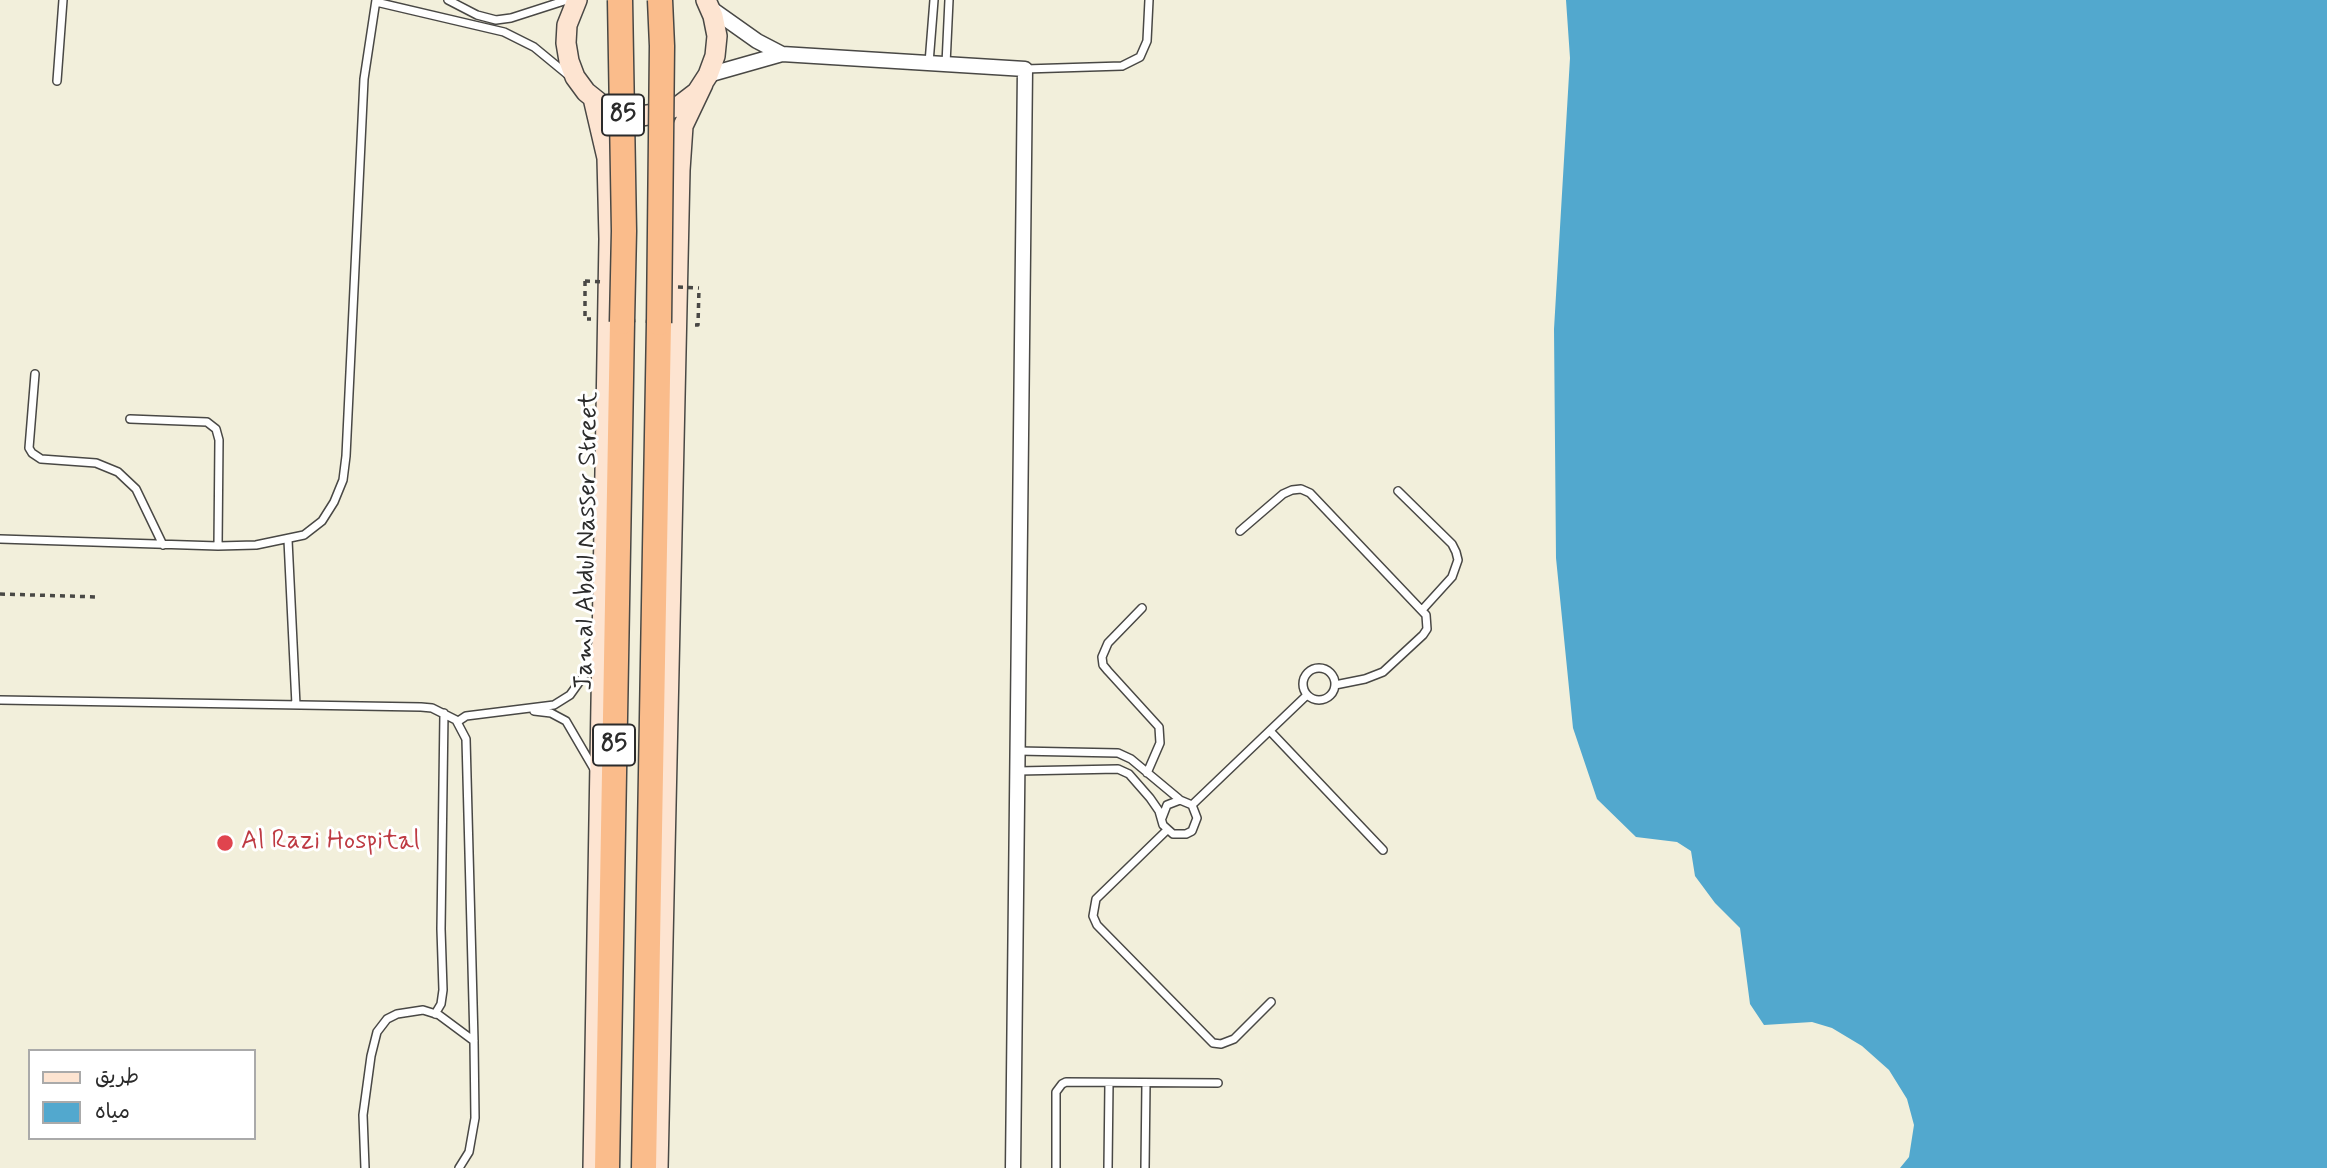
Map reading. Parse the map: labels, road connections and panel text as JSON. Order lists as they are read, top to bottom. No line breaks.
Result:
{"streets":{"highway":["85","Jamal Abdul Nasser Street"]},"places":["Al Razi Hospital"],"legend":["طريق","مياه"]}
